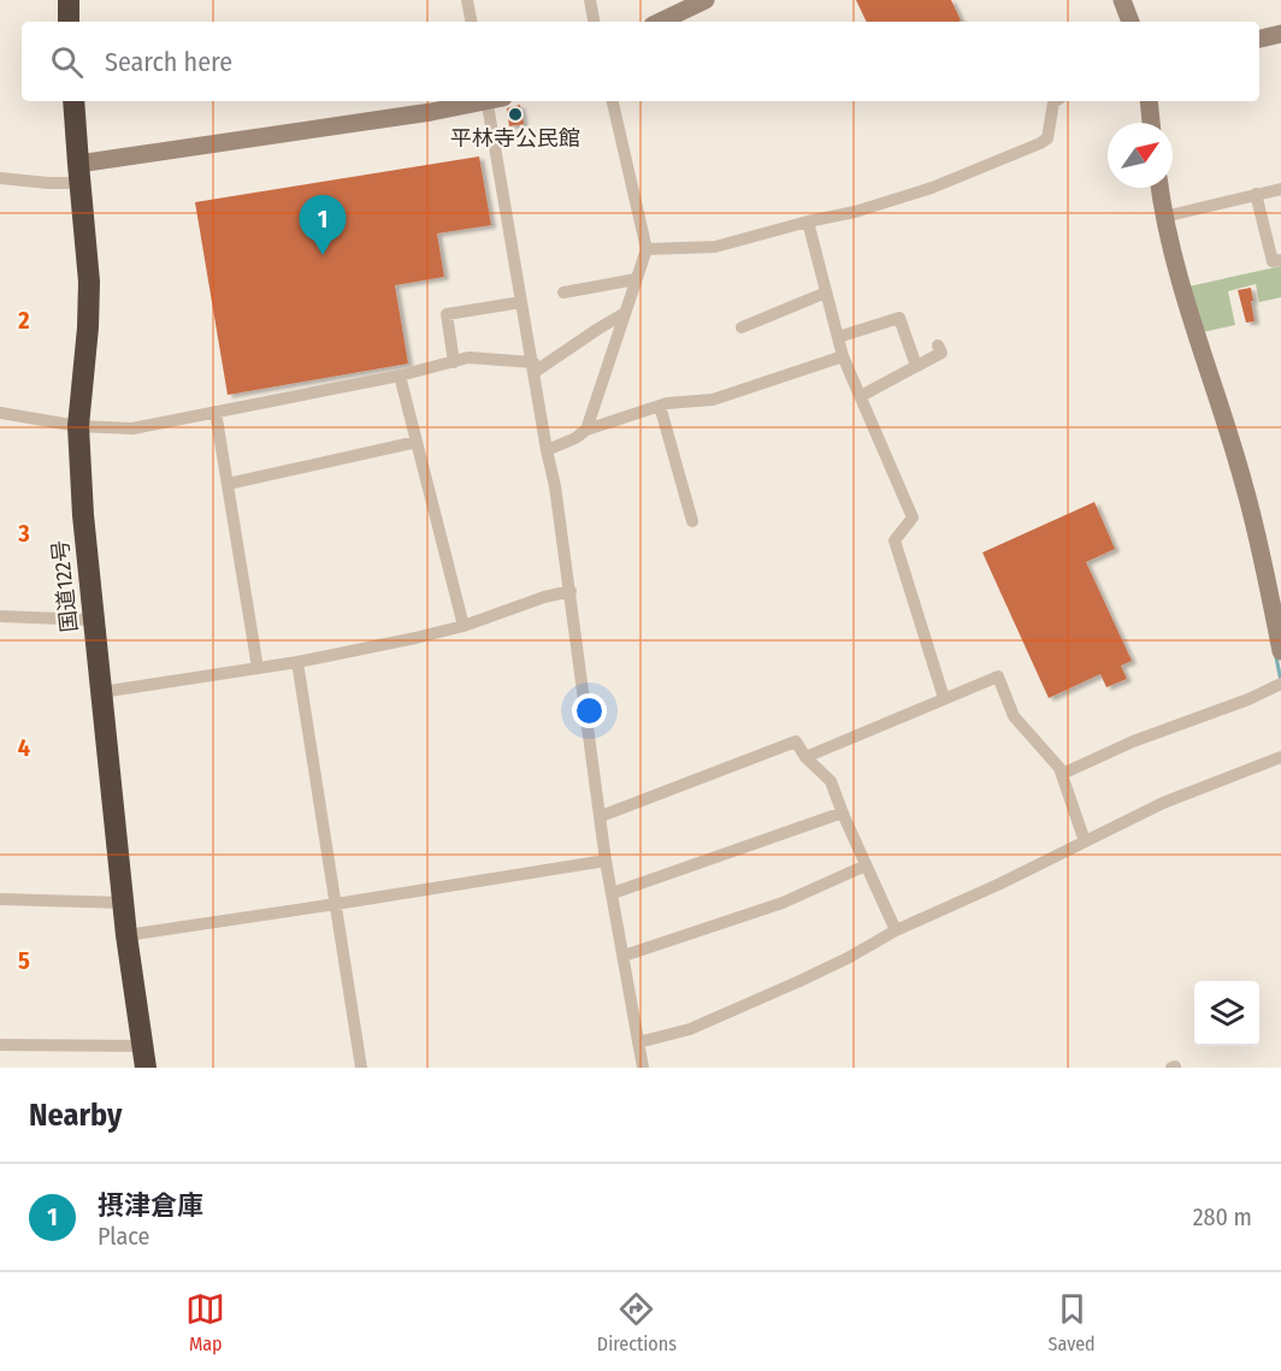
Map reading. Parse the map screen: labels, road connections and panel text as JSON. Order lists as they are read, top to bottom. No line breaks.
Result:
{"streets":{"highway":["国道122号"]},"places":["平林寺公民館"],"north":"top right","page":{"search":"Search here","pins":"1","heading":"Nearby","list":[{"mark":"1","name":"摂津倉庫","note":"Place","value":"280 m"}],"nav":["Map","Directions","Saved"]},"grid":{"rows":["2","3","4","5"]}}
